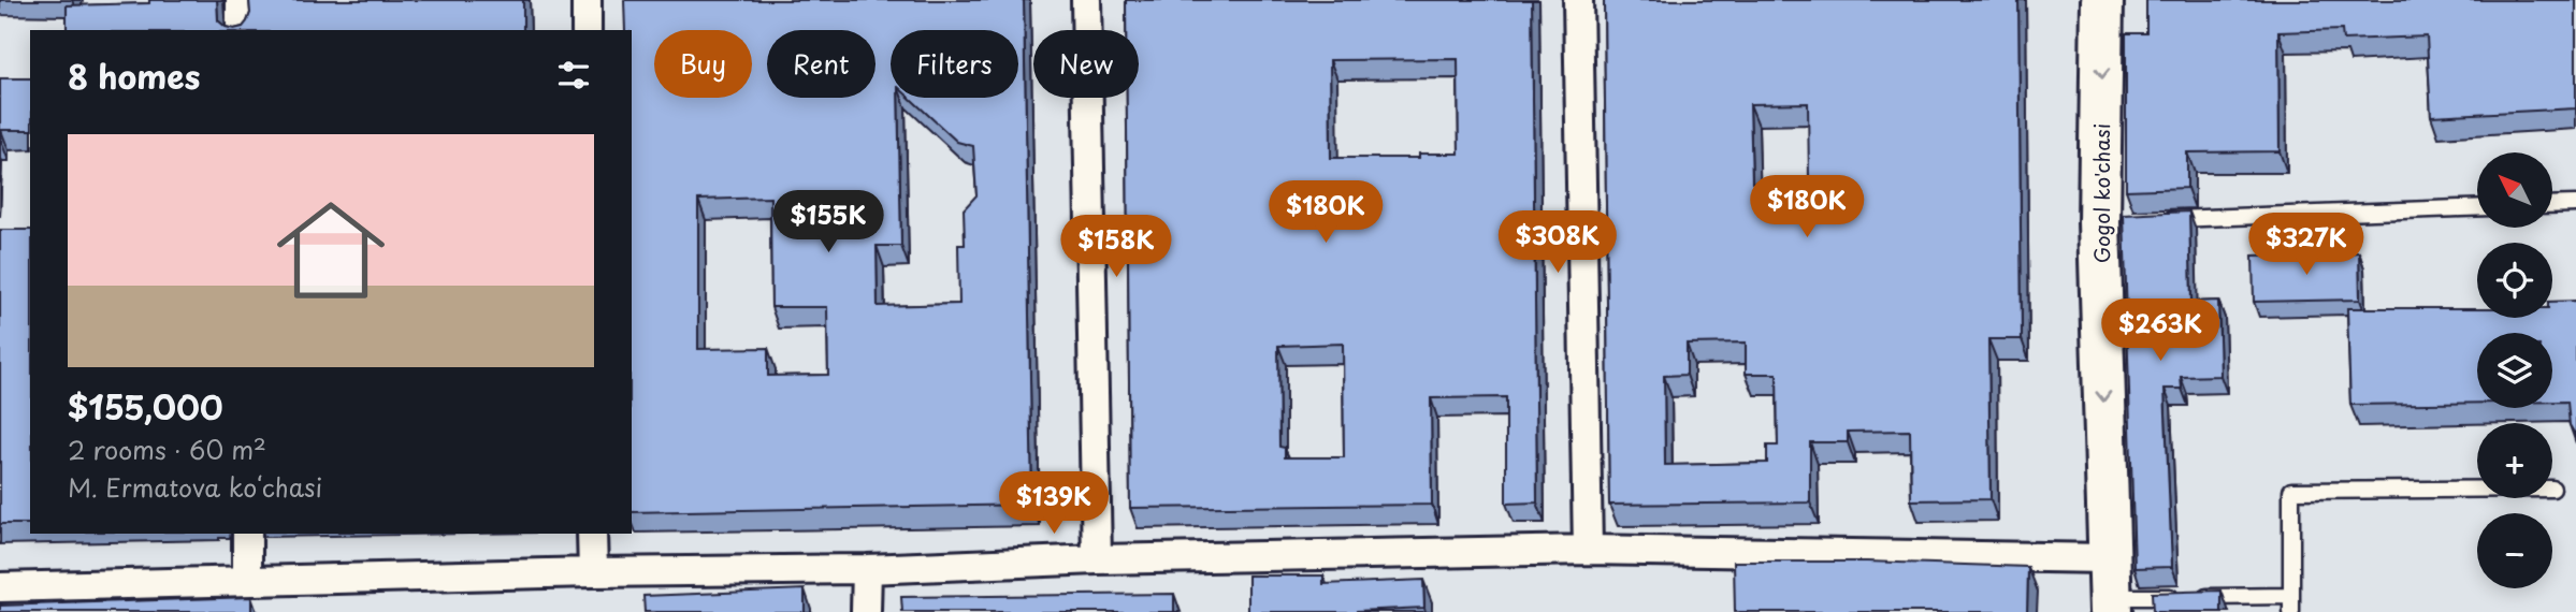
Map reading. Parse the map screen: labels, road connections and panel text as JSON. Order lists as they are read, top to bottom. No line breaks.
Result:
{"streets":{"main road":["Gogol ko'chasi"]},"one_way":["Gogol ko'chasi"],"north":"top left","page":{"chip":["Buy","Rent","Filters","New"],"heading":"8 homes","list":[{"name":"$155,000","note":"2 rooms · 60 m² · M. Ermatova koʻchasi"}],"map_buttons":["+","−"],"price":["$180K","$180K","$155K","$308K","$327K","$158K","$263K","$139K"]}}
